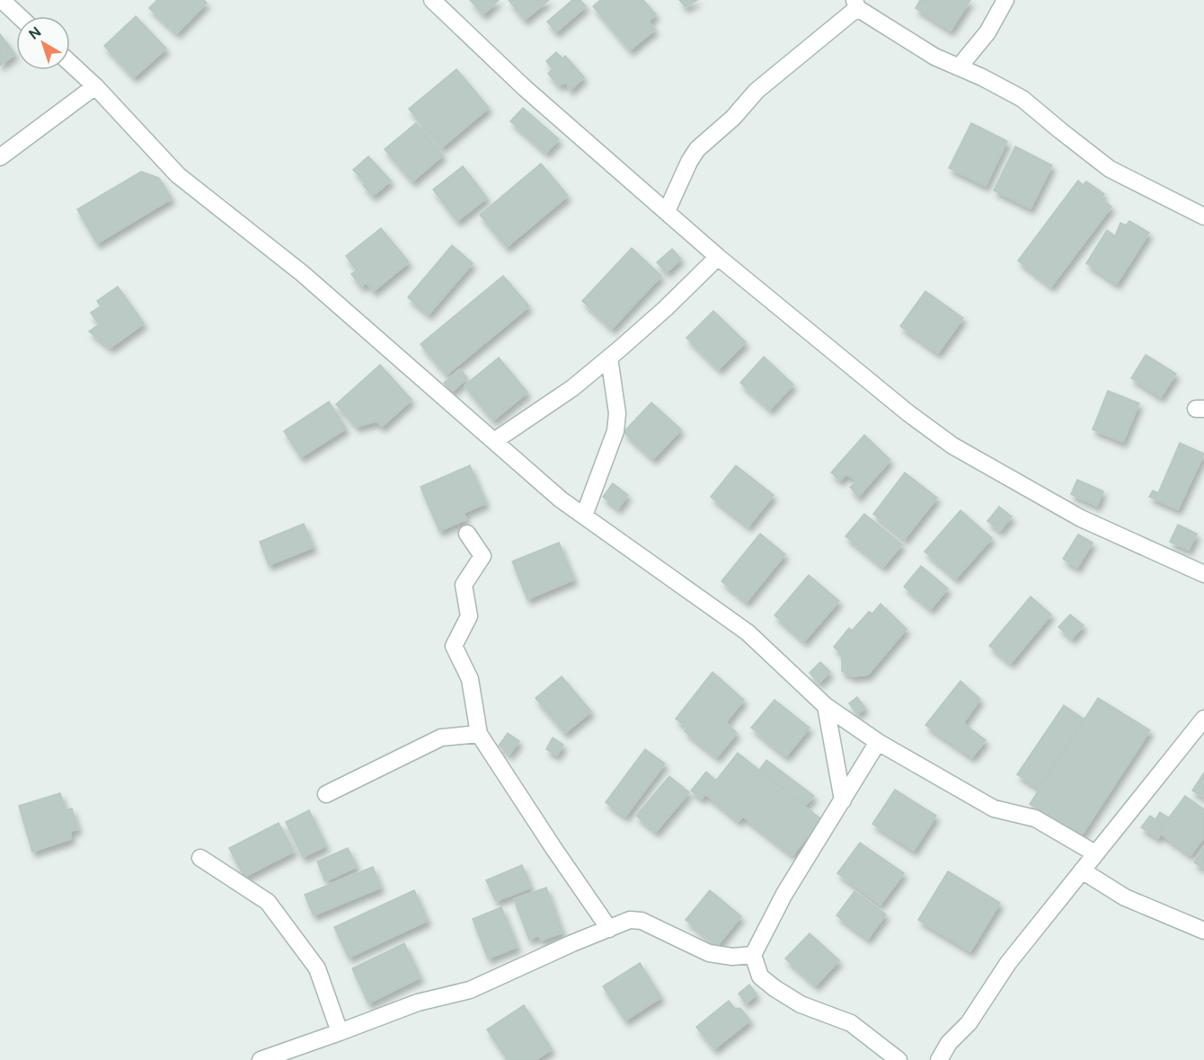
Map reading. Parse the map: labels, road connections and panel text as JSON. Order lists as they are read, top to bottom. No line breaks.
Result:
{"north":"top left"}
